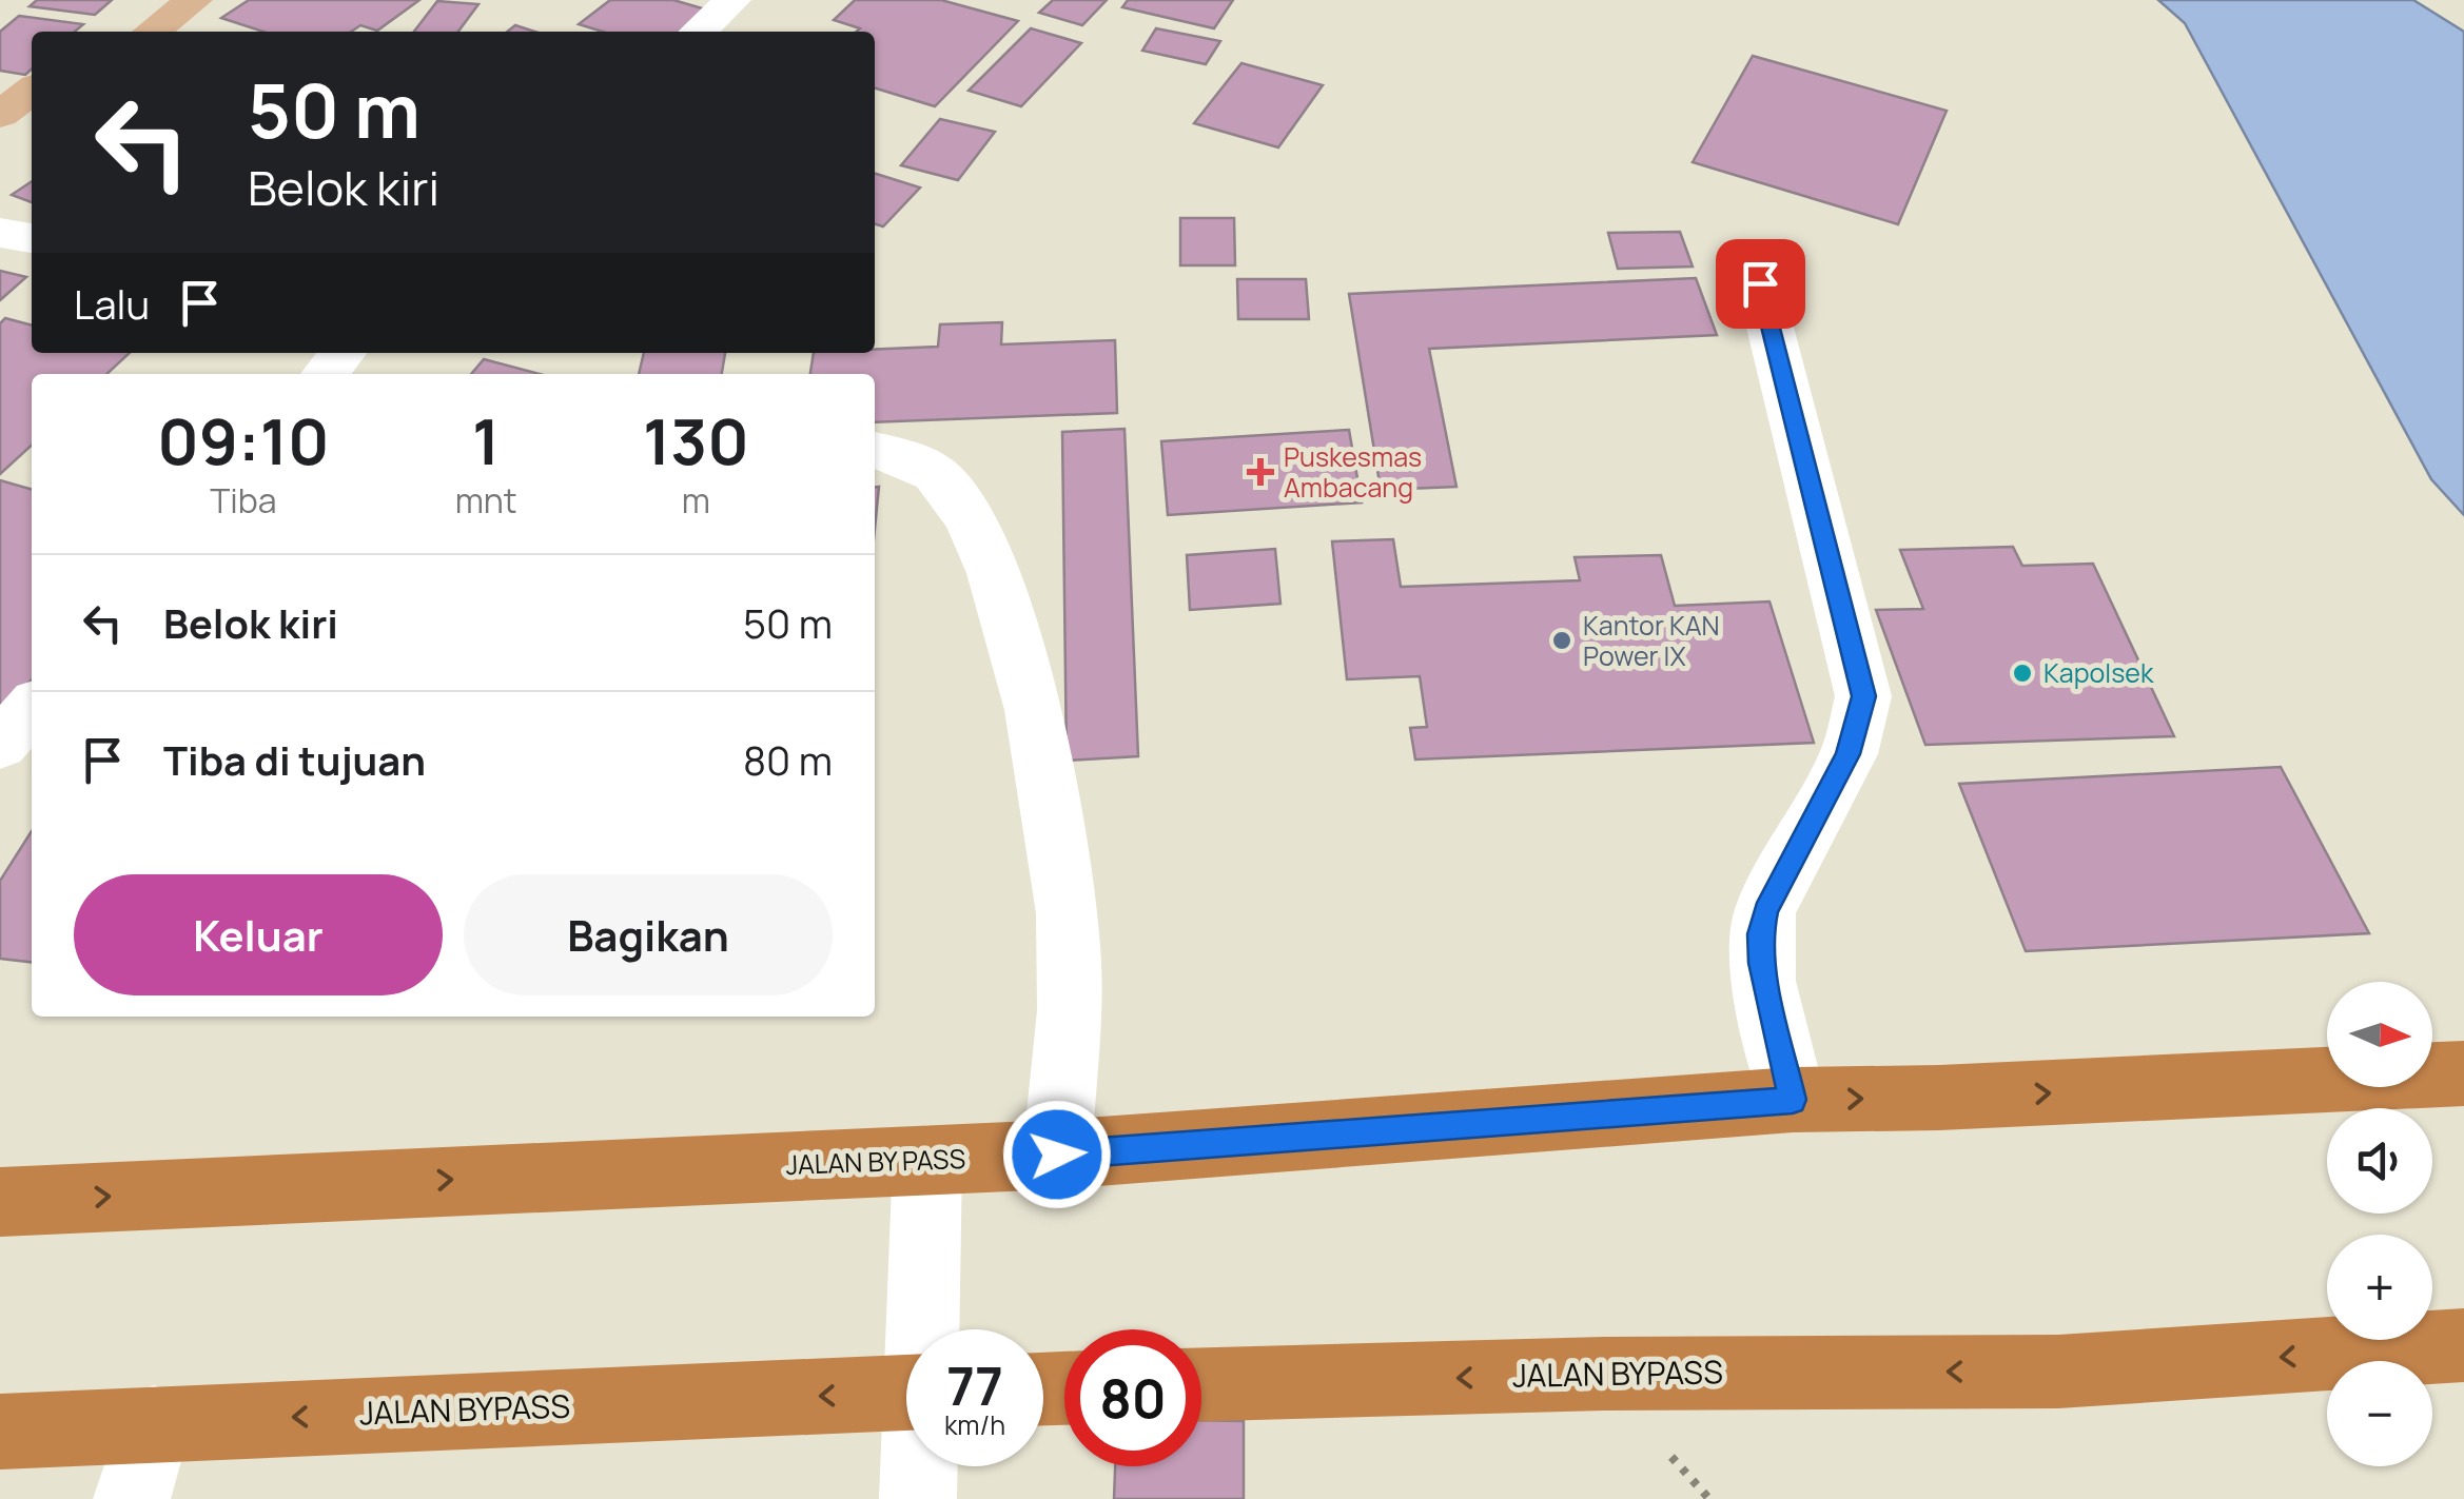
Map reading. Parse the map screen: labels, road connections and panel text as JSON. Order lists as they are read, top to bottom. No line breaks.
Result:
{"streets":{"highway":["JALAN BY PASS","JALAN BYPASS"]},"one_way":["JALAN BY PASS","JALAN BYPASS"],"places":{"health":["Puskesmas Ambacang"],"other":["Kantor KAN Power IX","Kapolsek"]},"north":"right","page":{"turn":["50 m","Belok kiri"],"then":"Lalu","eta":["09:10","Tiba","1","mnt","130","m"],"list":[{"name":"Belok kiri","value":"50 m"},{"name":"Tiba di tujuan","value":"80 m"}],"buttons":["Keluar","Bagikan"],"map_buttons":["+","−"],"speed":"77 km/h","limit":"80"}}
